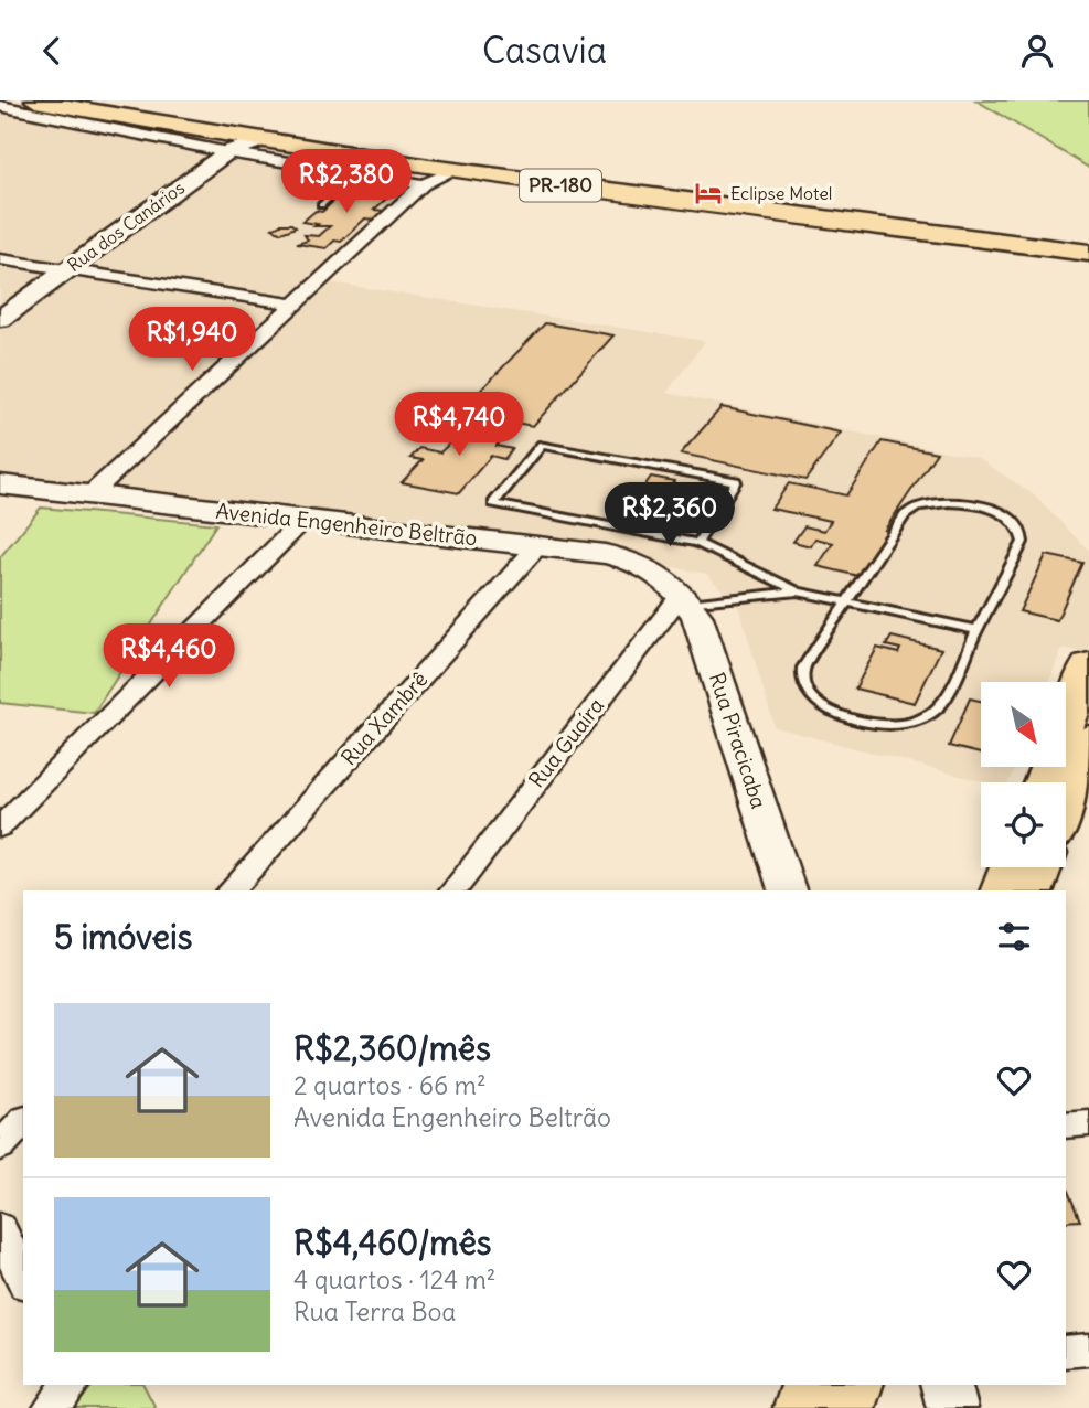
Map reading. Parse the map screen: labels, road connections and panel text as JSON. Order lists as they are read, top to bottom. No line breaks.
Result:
{"streets":{"main road":["PR-180"],"street":["Rua dos Canários","Avenida Engenheiro Beltrão","Rua Xambrê","Rua Piracicaba","Rua Guaíra"]},"crossings":[["PR-180","Rua dos Canários"],["Avenida Engenheiro Beltrão","Rua Xambrê"],["Avenida Engenheiro Beltrão","Rua Piracicaba"],["Avenida Engenheiro Beltrão","Rua Guaíra"],["Rua Piracicaba","Rua Guaíra"]],"places":{"hotel":["Eclipse Motel"]},"north":"bottom right","page":{"header":"Casavia","price":["R$2,380","R$1,940","R$4,740","R$2,360","R$4,460"],"heading":"5 imóveis","list":[{"name":"R$2,360/mês","note":"2 quartos · 66 m² · Avenida Engenheiro Beltrão"},{"name":"R$4,460/mês","note":"4 quartos · 124 m² · Rua Terra Boa"}]}}
